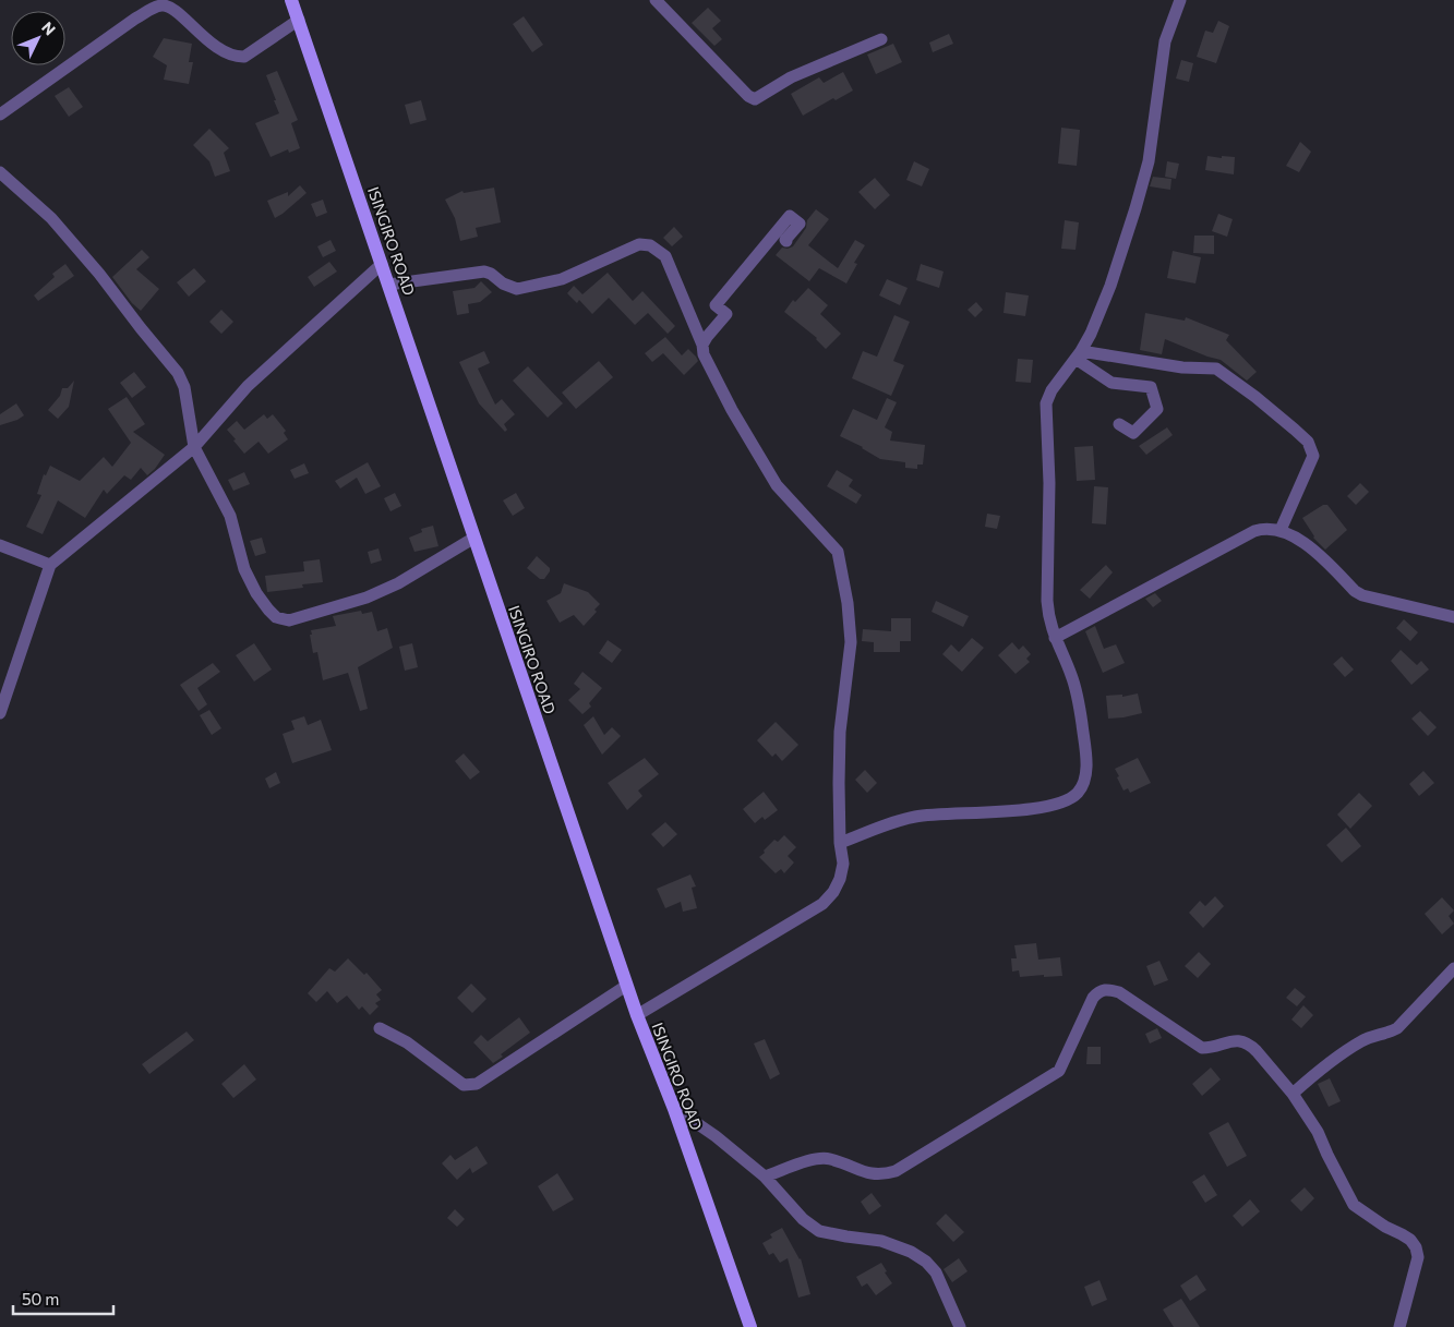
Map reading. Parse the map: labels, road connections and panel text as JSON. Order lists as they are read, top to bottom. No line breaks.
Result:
{"streets":{"main road":["ISINGIRO ROAD"]},"scale_bar":"50 m","north":"top right"}
